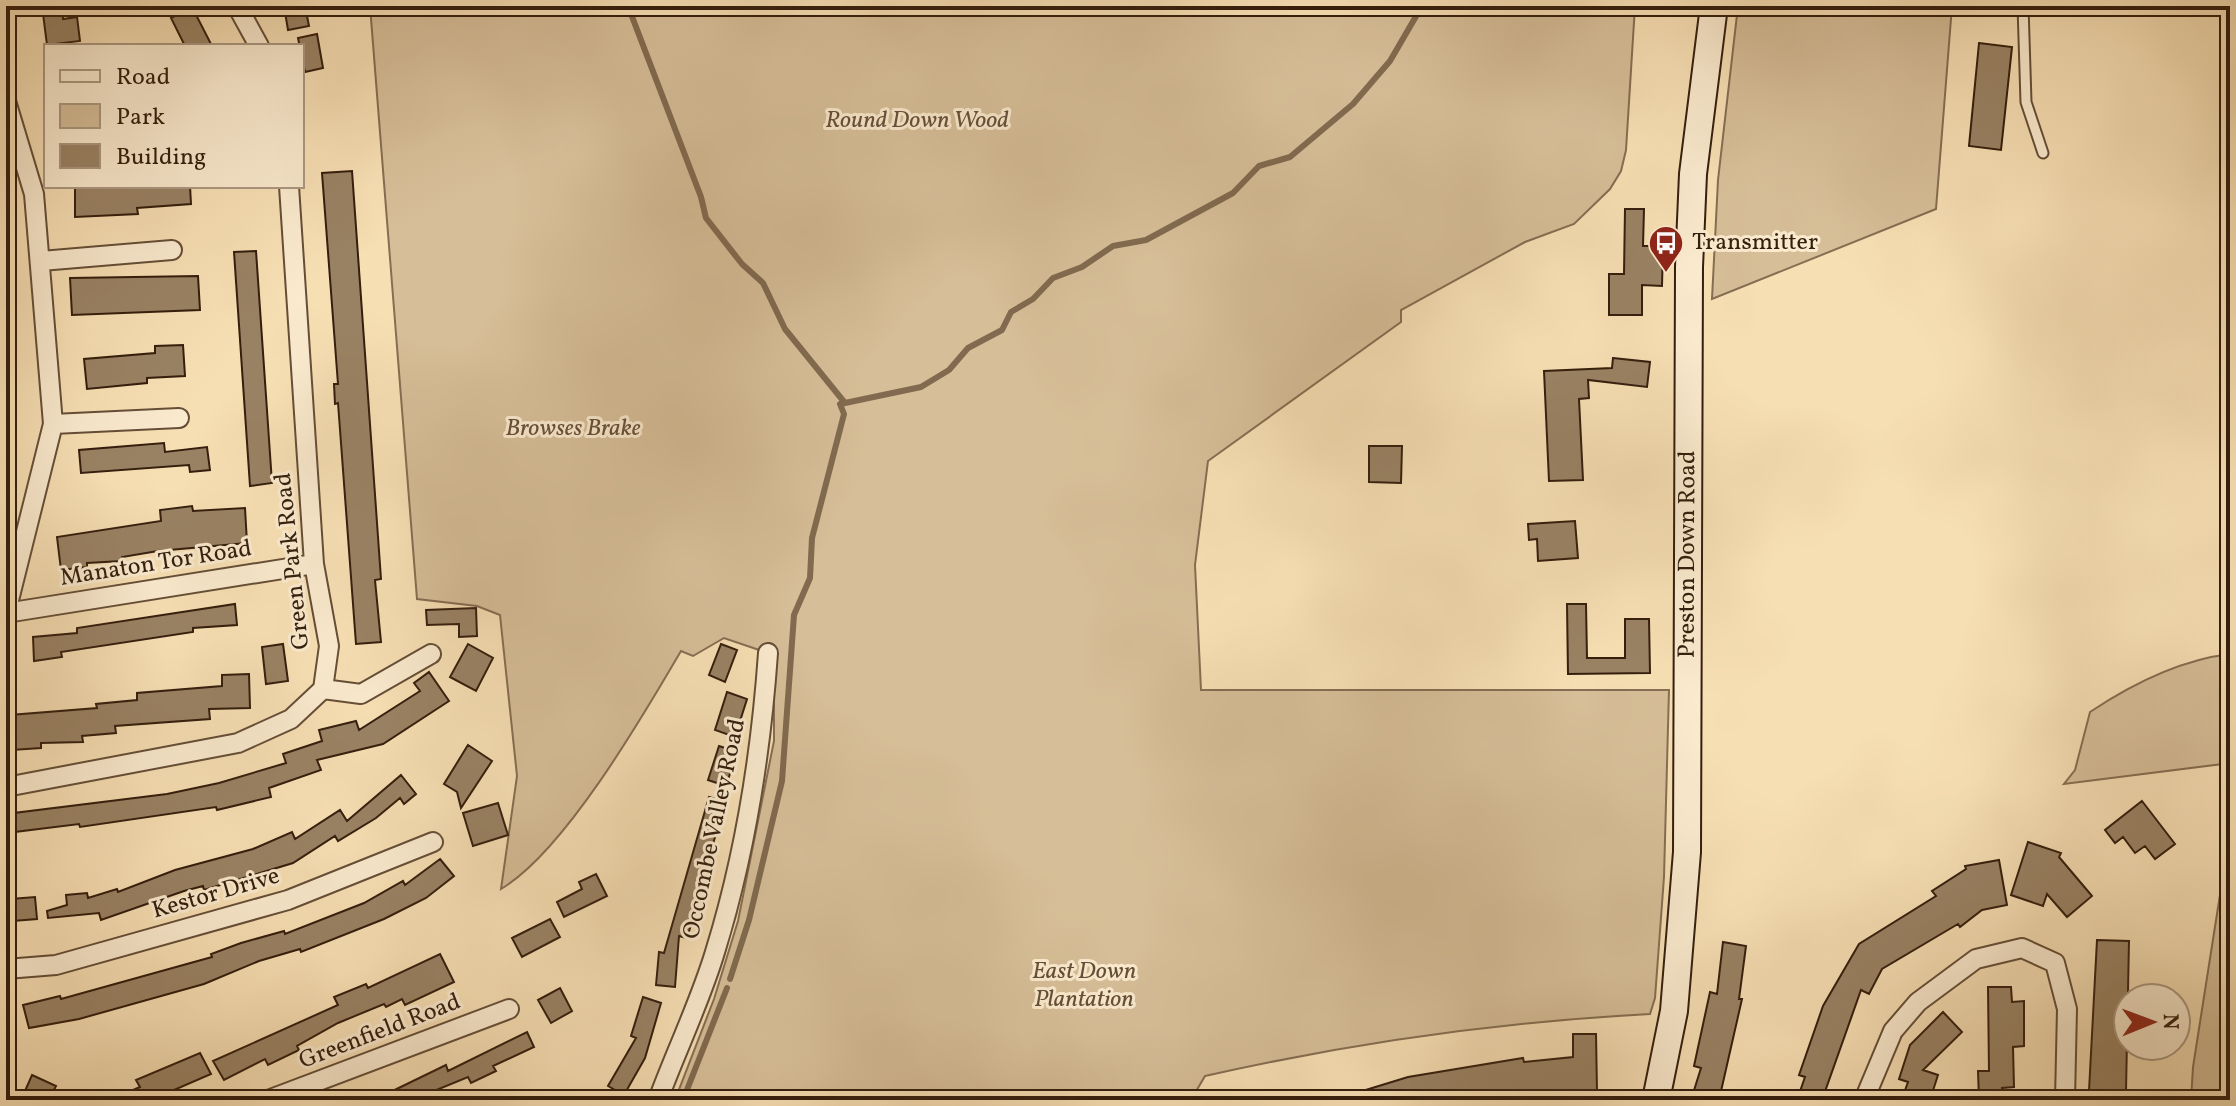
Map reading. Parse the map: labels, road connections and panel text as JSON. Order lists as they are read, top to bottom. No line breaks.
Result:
{"streets":{"street":["Preston Down Road","Green Park Road","Manaton Tor Road","Occombe Valley Road","Kestor Drive","Greenfield Road"]},"crossings":[["Green Park Road","Manaton Tor Road"]],"parks":["Round Down Wood","Browses Brake","East Down Plantation"],"places":{"bus stop":["Transmitter"]},"legend":["Road","Park","Building"],"north":"right"}
